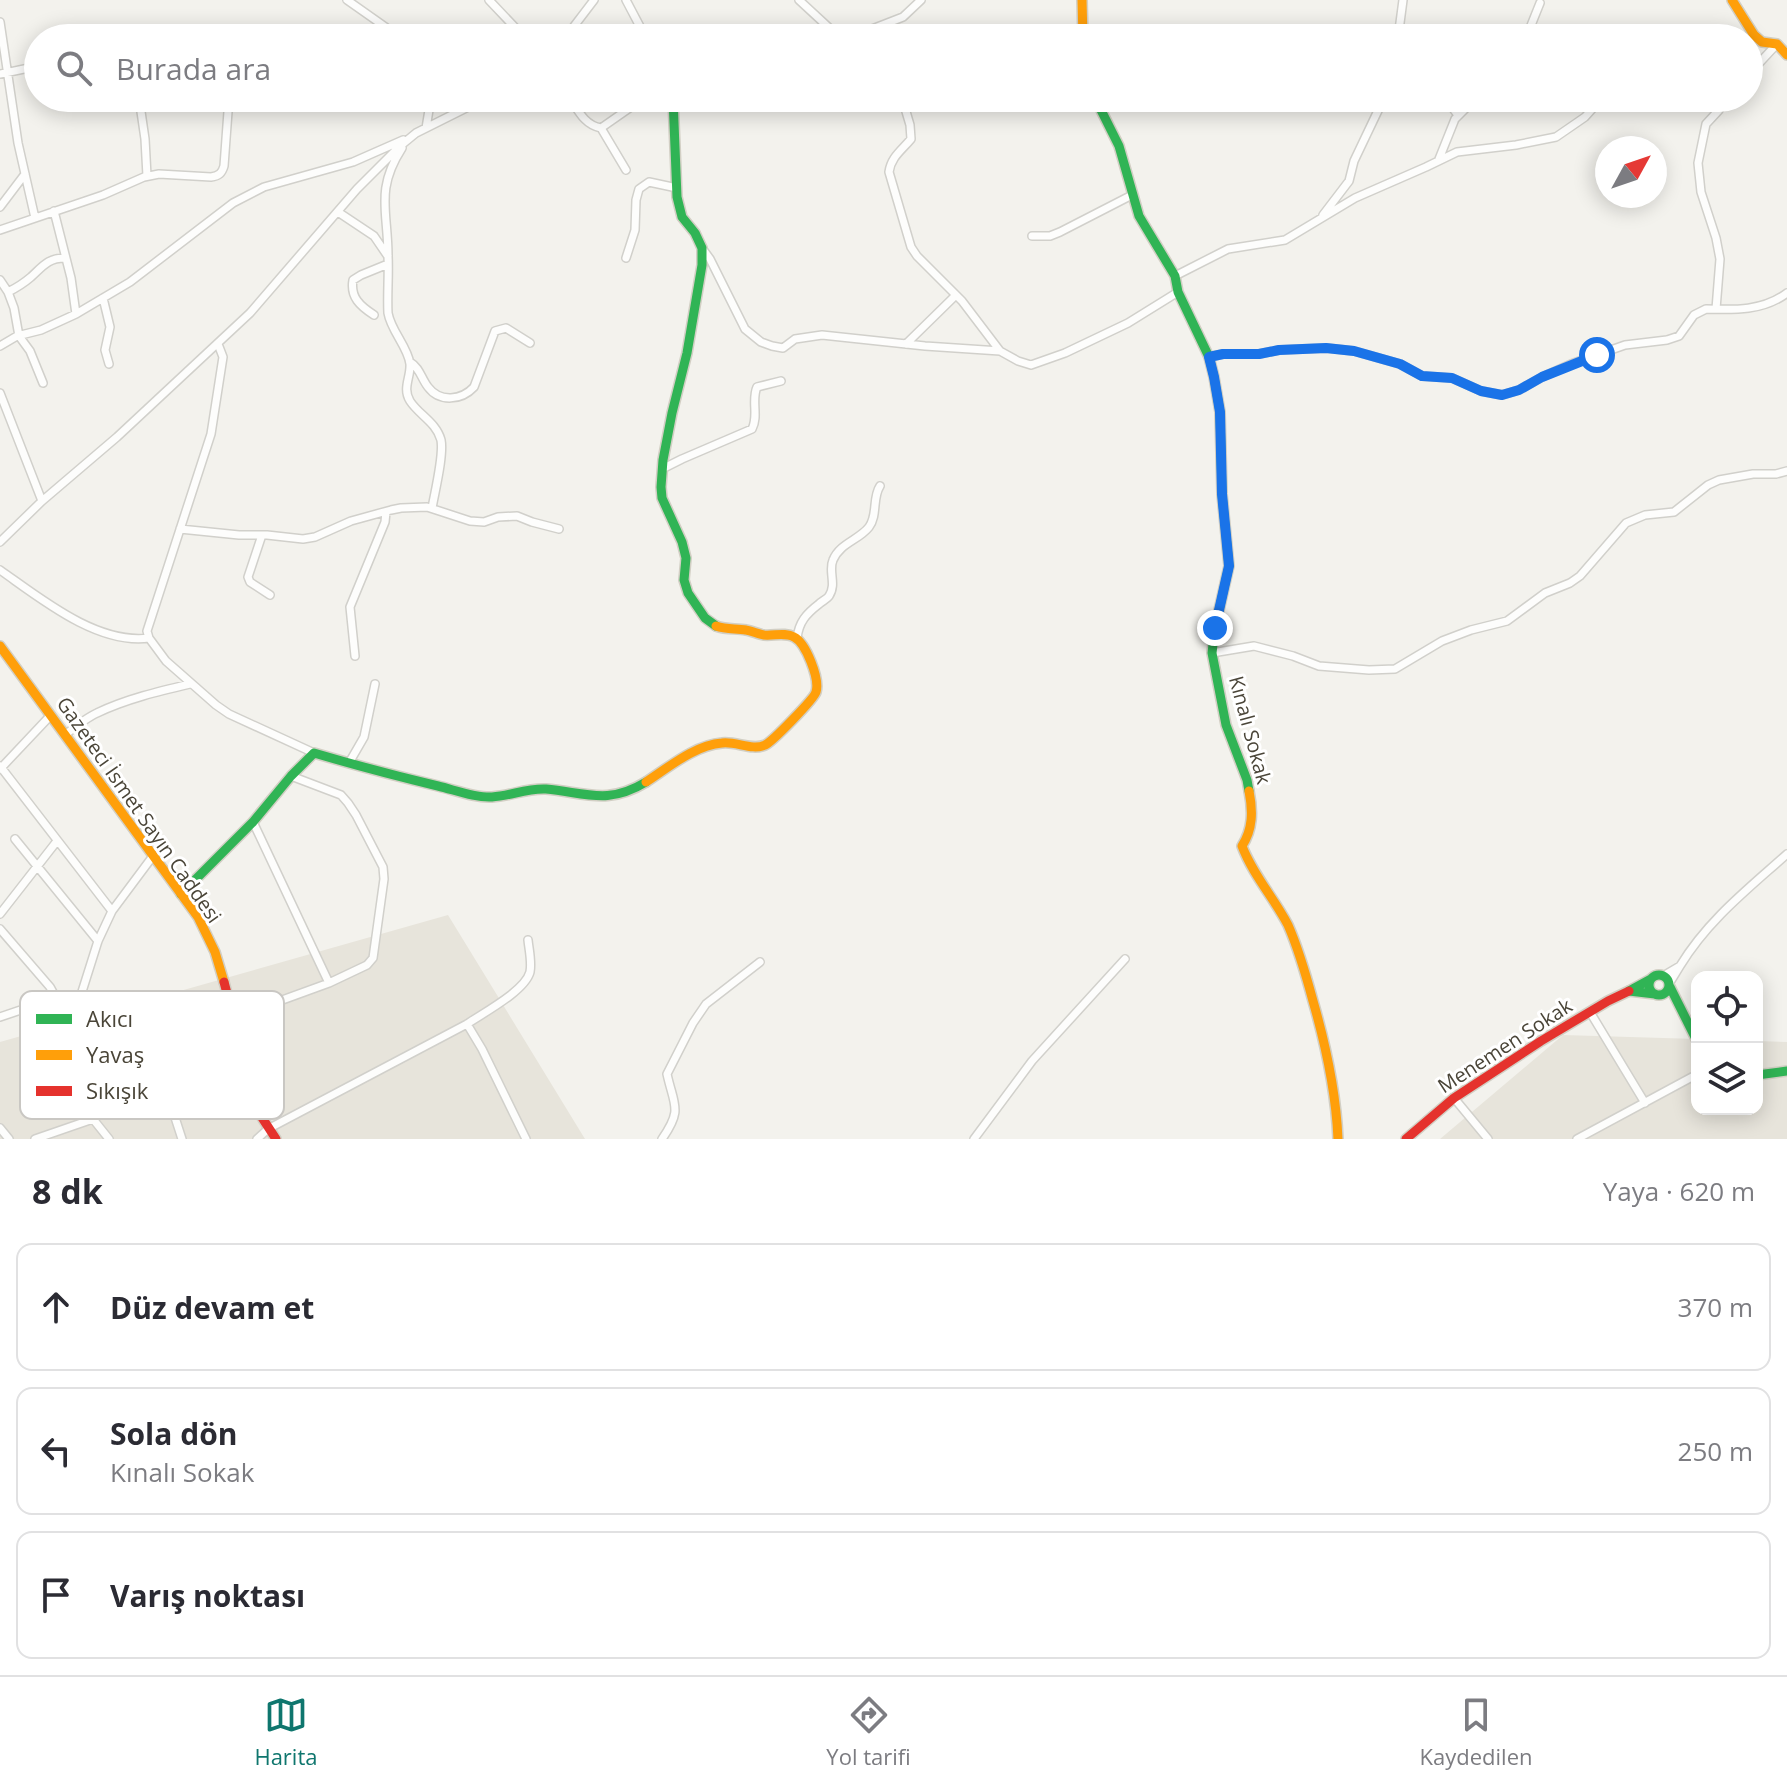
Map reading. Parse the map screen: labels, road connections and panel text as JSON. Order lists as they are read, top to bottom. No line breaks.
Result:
{"streets":{"street":["Kınalı Sokak","Gazeteci İsmet Sayın Caddesi","Menemen Sokak"]},"legend":["Akıcı","Yavaş","Sıkışık"],"north":"top right","page":{"search":"Burada ara","heading":["8 dk","Yaya · 620 m"],"list":[["Düz devam et","370 m"],["Sola dön","Kınalı Sokak","250 m"],"Varış noktası"],"nav":["Harita","Yol tarifi","Kaydedilen"]}}
